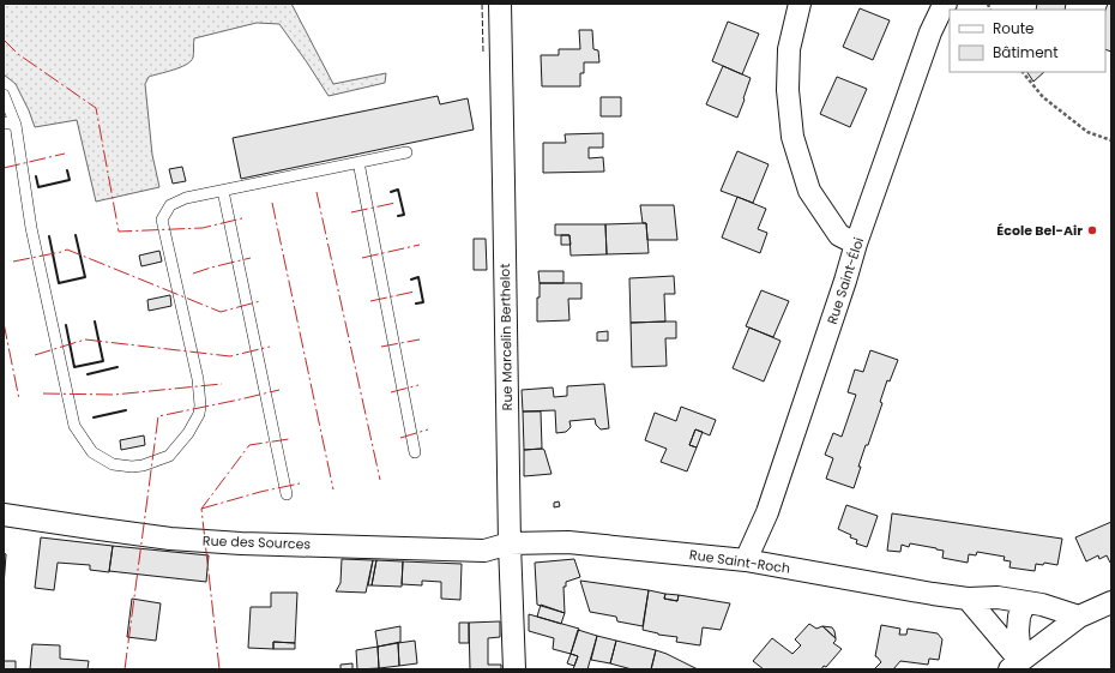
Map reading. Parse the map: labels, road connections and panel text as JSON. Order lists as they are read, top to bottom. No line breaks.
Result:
{"streets":{"street":["Rue Saint-Éloi","Rue Marcelin Berthelot","Rue des Sources","Rue Saint-Roch"]},"crossings":[["Rue Saint-Éloi","Rue Saint-Roch"],["Rue Marcelin Berthelot","Rue des Sources"],["Rue Marcelin Berthelot","Rue Saint-Roch"],["Rue des Sources","Rue Saint-Roch"]],"places":["École Bel-Air"],"legend":["Route","Bâtiment"]}
